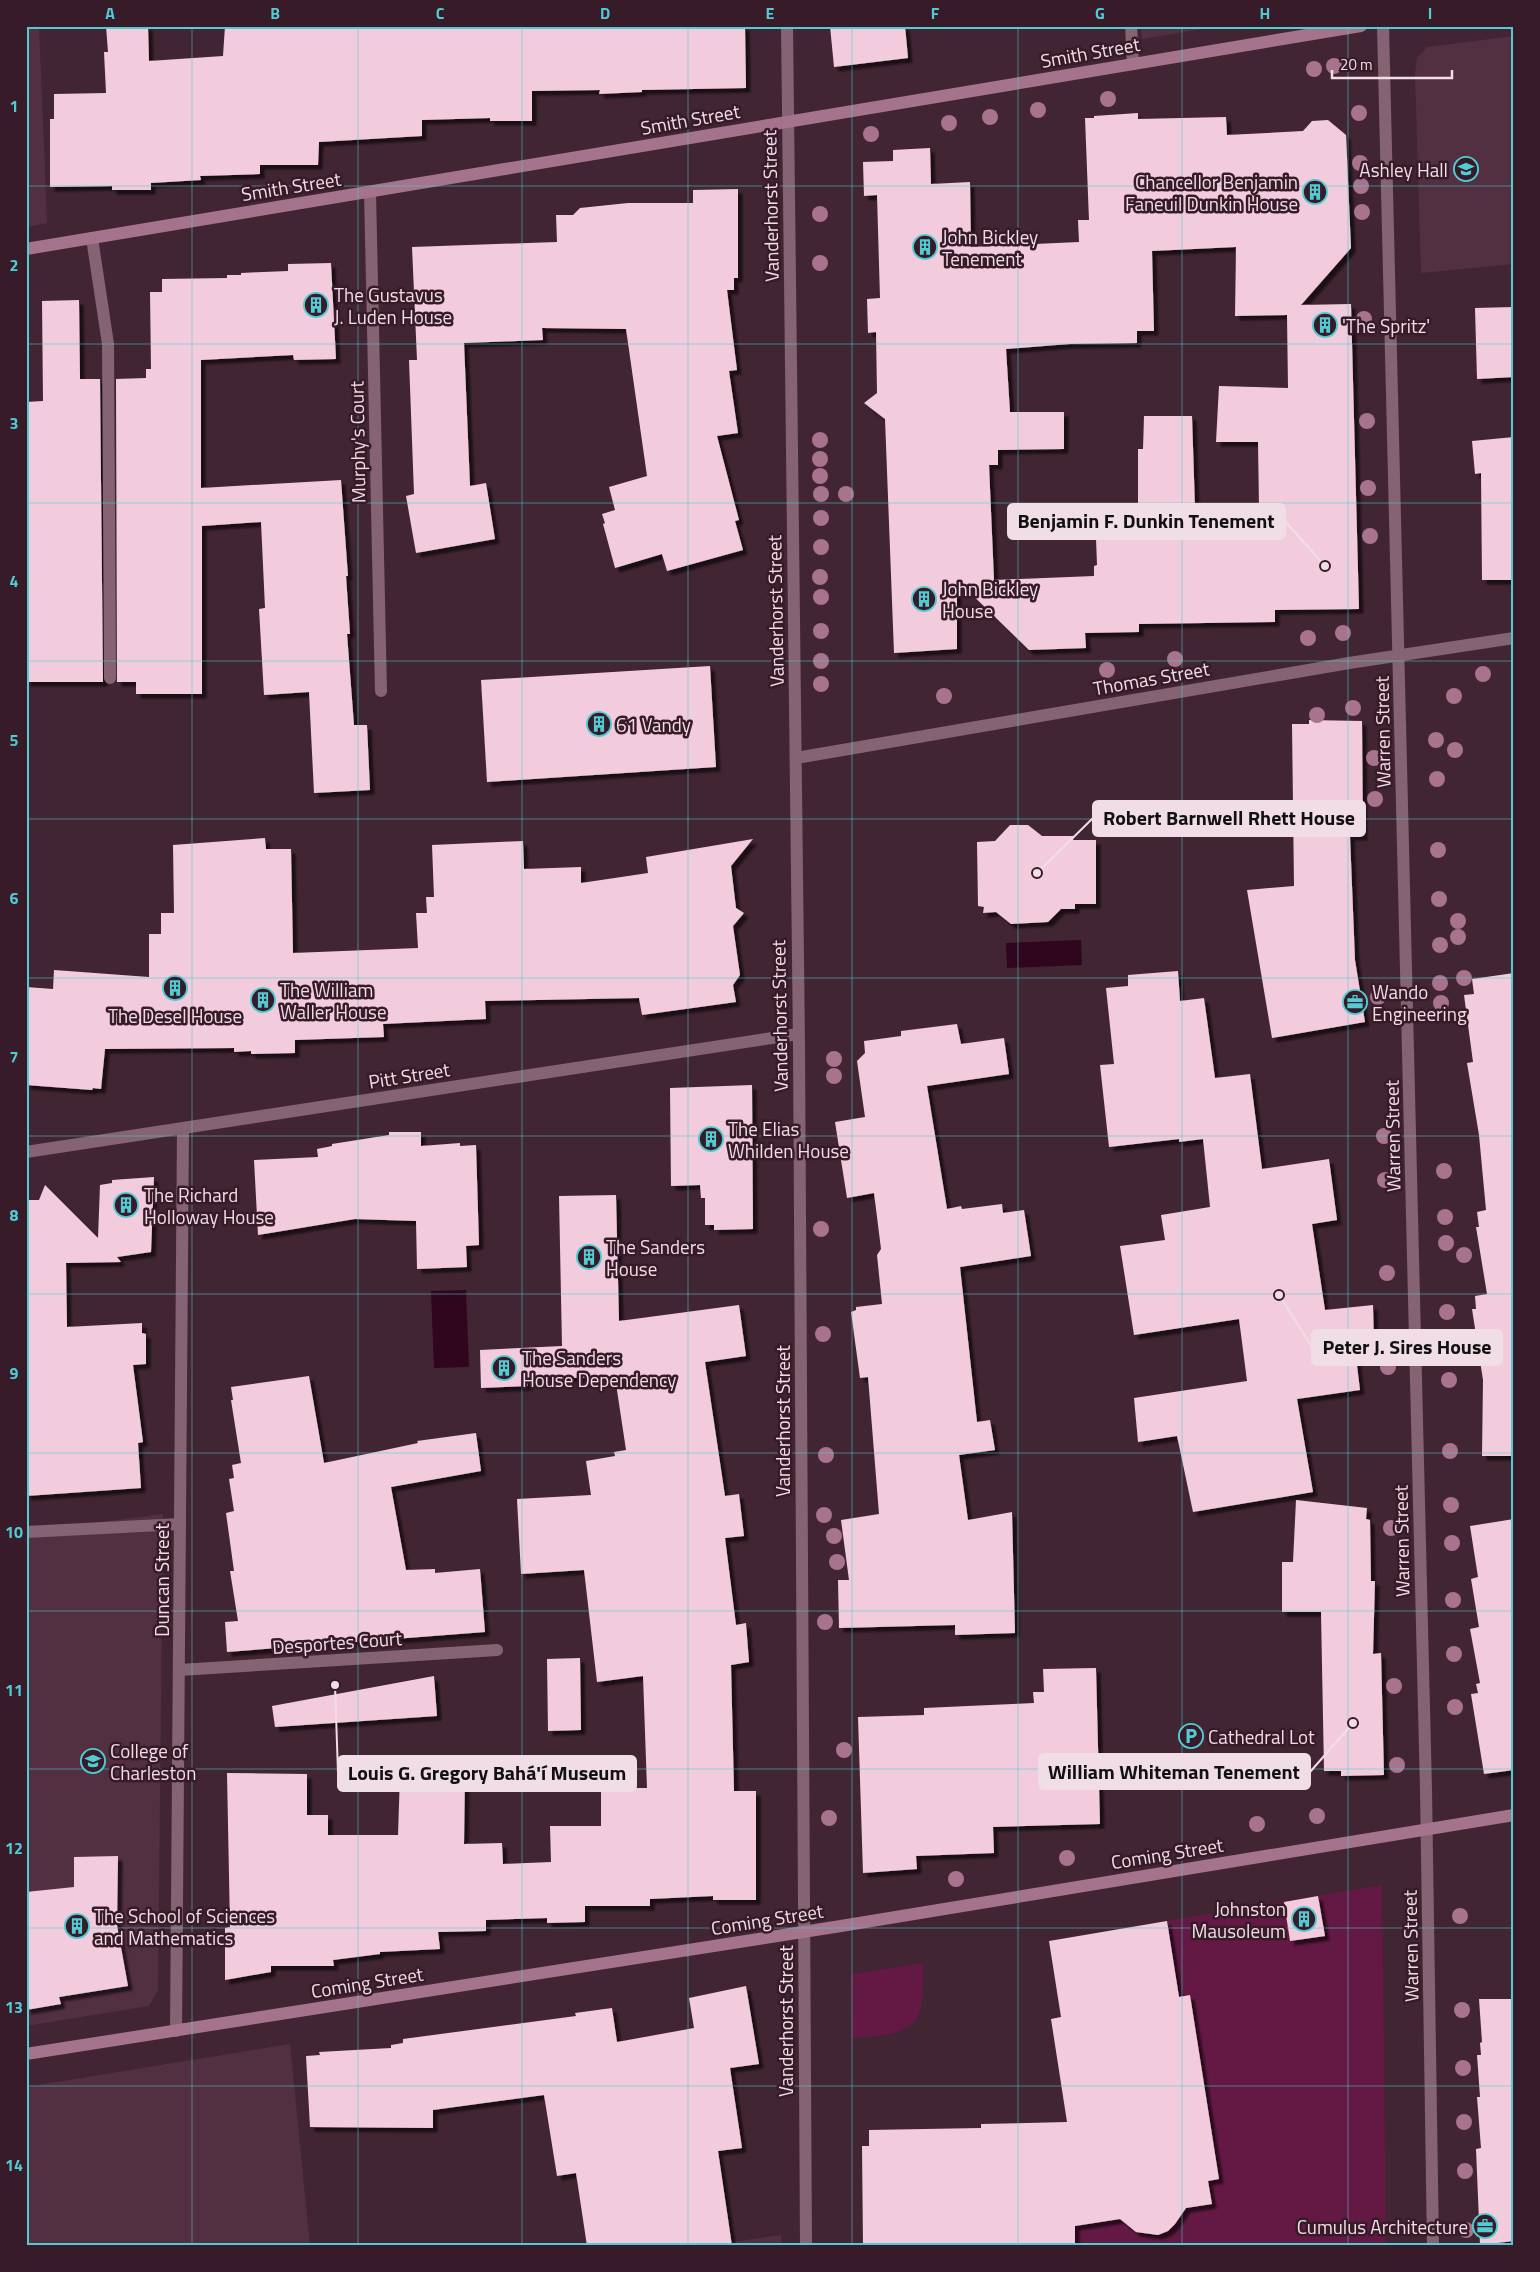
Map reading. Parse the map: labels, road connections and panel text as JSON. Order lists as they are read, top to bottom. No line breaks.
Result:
{"streets":{"street":["Smith Street","Vanderhorst Street","Murphy's Court","Thomas Street","Warren Street","Pitt Street","Duncan Street","Desportes Court","Coming Street"]},"crossings":[["Smith Street","Vanderhorst Street"],["Smith Street","Murphy's Court"],["Vanderhorst Street","Thomas Street"],["Vanderhorst Street","Pitt Street"],["Vanderhorst Street","Coming Street"],["Thomas Street","Warren Street"],["Warren Street","Coming Street"],["Pitt Street","Duncan Street"],["Duncan Street","Desportes Court"],["Duncan Street","Coming Street"]],"places":{"school or university":["Ashley Hall","College of Charleston"],"building":["Chancellor Benjamin Faneuil Dunkin House","John Bickley Tenement","The Gustavus J. Luden House","'The Spritz'","John Bickley House","61 Vandy","The Desel House","The William Waller House","The Elias Whilden House","The Richard Holloway House","The Sanders House","The Sanders House Dependency","Johnston Mausoleum","The School of Sciences and Mathematics"],"other":["Benjamin F. Dunkin Tenement","Robert Barnwell Rhett House","Peter J. Sires House","Louis G. Gregory Bahá'í Museum","William Whiteman Tenement"],"office":["Wando Engineering","Cumulus Architecture"],"parking":["Cathedral Lot"]},"scale_bar":"20 m","grid":{"columns":["A","B","C","D","E","F","G","H","I"],"rows":["1","2","3","4","5","6","7","8","9","10","11","12","13","14"]}}
